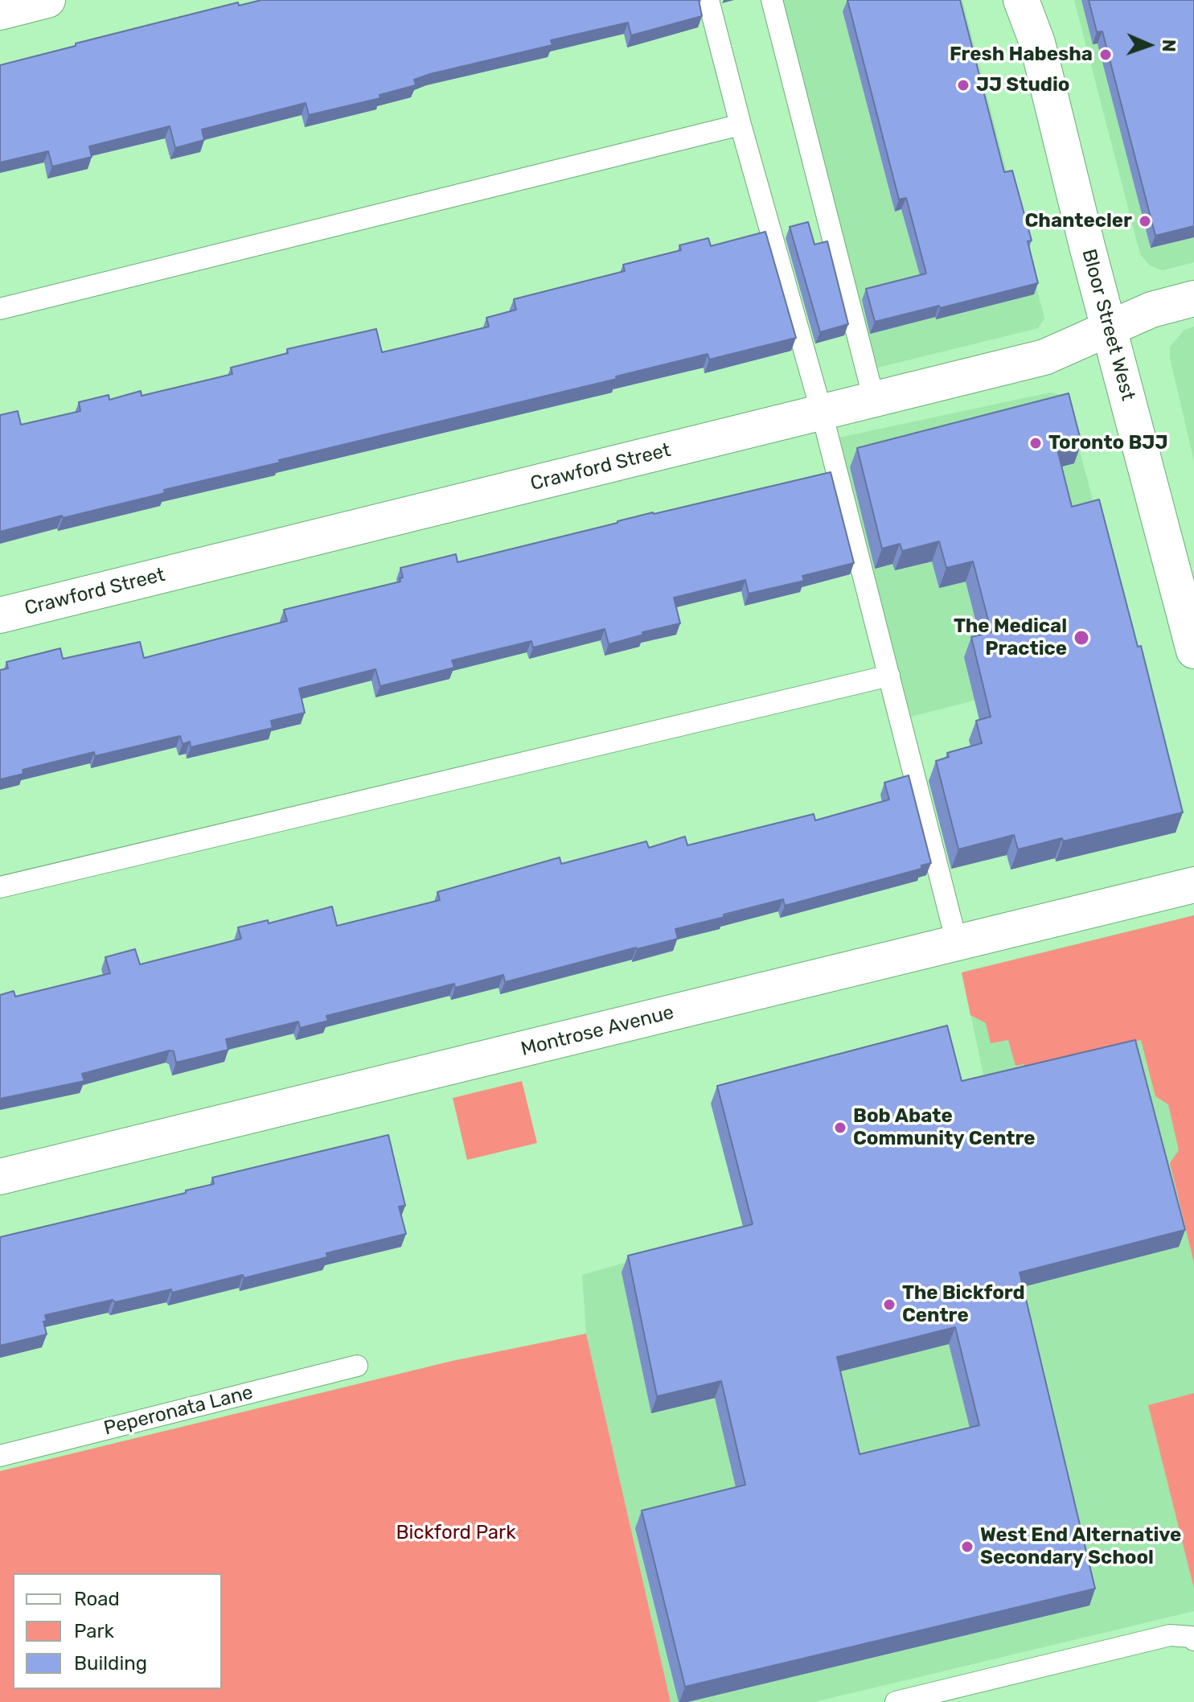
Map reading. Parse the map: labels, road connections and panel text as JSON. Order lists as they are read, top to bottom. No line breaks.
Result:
{"streets":{"street":["Bloor Street West","Crawford Street","Montrose Avenue"],"lane":["Peperonata Lane"]},"crossings":[["Bloor Street West","Crawford Street"]],"parks":["Bickford Park"],"places":["Fresh Habesha","JJ Studio","Chantecler","Toronto BJJ","The Medical Practice","Bob Abate Community Centre","The Bickford Centre","West End Alternative Secondary School"],"legend":["Road","Park","Building"],"north":"right"}
